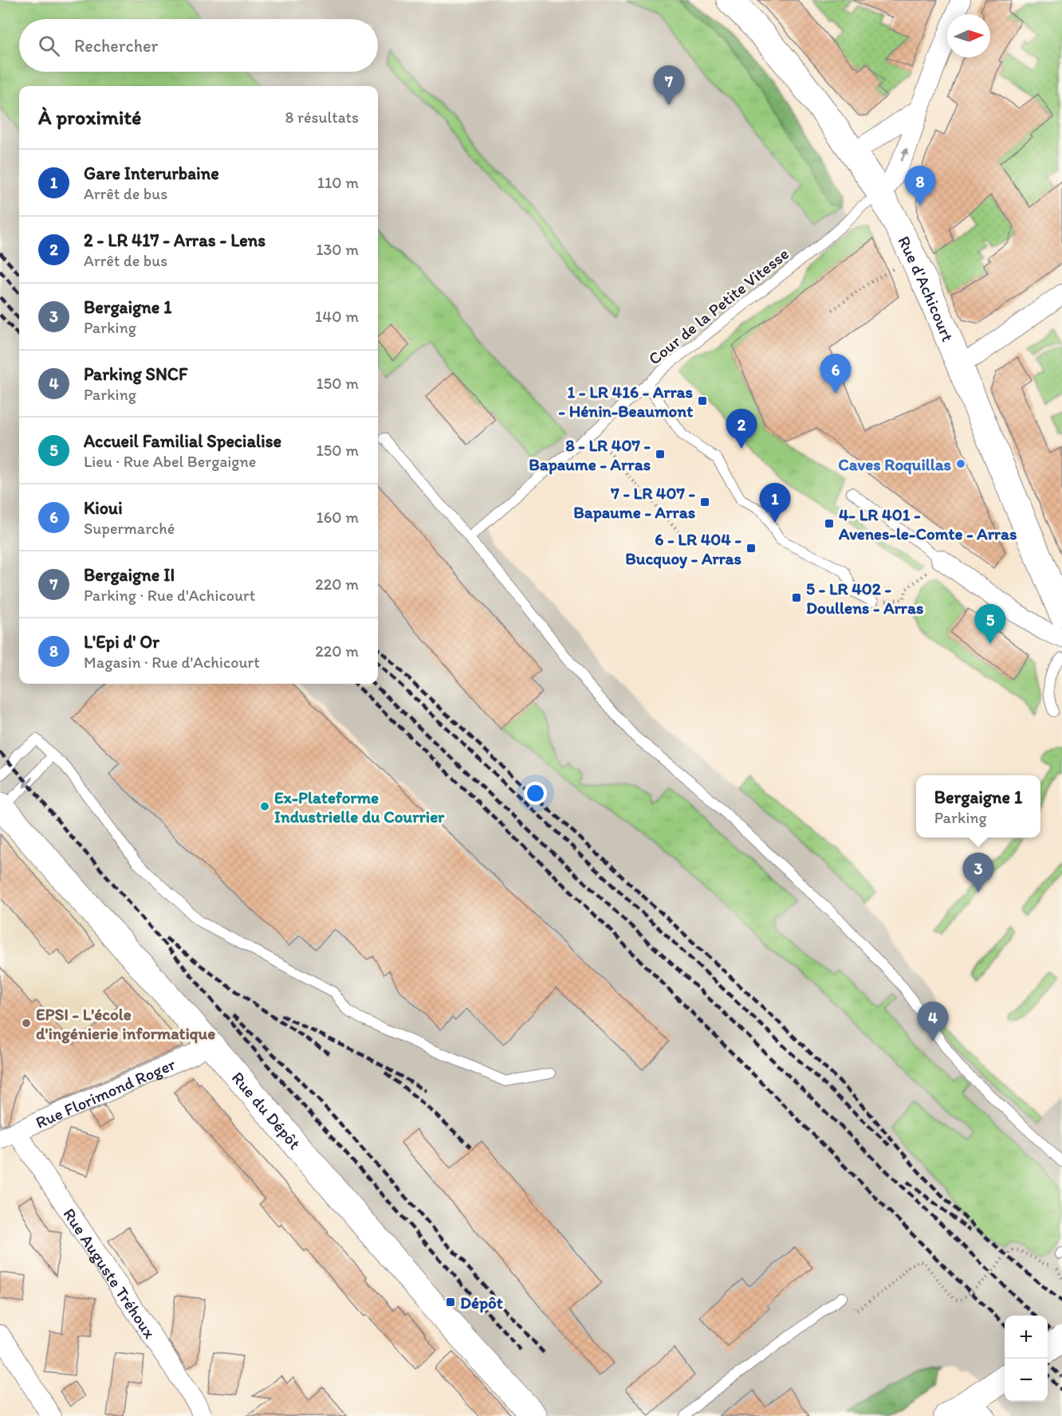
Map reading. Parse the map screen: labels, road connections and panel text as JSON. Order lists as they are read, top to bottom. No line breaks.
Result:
{"streets":{"main road":["Rue d'Achicourt","Rue du Dépôt"],"street":["Rue Florimond Roger","Rue Auguste Tréhoux"],"lane":["Cour de la Petite Vitesse"]},"crossings":[["Rue d'Achicourt","Cour de la Petite Vitesse"],["Rue Florimond Roger","Rue du Dépôt"],["Rue Florimond Roger","Rue Auguste Tréhoux"]],"places":{"transit":["1 - LR 416 - Arras - Hénin-Beaumont","8 - LR 407 - Bapaume - Arras","7 - LR 407 - Bapaume - Arras","4- LR 401 - Avenes-le-Comte - Arras","6 - LR 404 - Bucquoy - Arras","5 - LR 402 - Doullens - Arras","Dépôt"],"other":["Caves Roquillas","Ex-Plateforme Industrielle du Courrier","EPSI - L'école d'ingénierie informatique"]},"north":"right","page":{"search":"Rechercher","pins":["7","8","6","2","1","5","3","4"],"heading":["À proximité","8 résultats"],"list":[{"mark":"1","name":"Gare Interurbaine","note":"Arrêt de bus","value":"110 m"},{"mark":"2","name":"2 - LR 417 - Arras - Lens","note":"Arrêt de bus","value":"130 m"},{"mark":"3","name":"Bergaigne 1","note":"Parking","value":"140 m"},{"mark":"4","name":"Parking SNCF","note":"Parking","value":"150 m"},{"mark":"5","name":"Accueil Familial Specialise","note":"Lieu · Rue Abel Bergaigne","value":"150 m"},{"mark":"6","name":"Kioui","note":"Supermarché","value":"160 m"},{"mark":"7","name":"Bergaigne II","note":"Parking · Rue d'Achicourt","value":"220 m"},{"mark":"8","name":"L'Epi d' Or","note":"Magasin · Rue d'Achicourt","value":"220 m"}],"popup":["Bergaigne 1","Parking"],"map_buttons":["+","−"]}}
